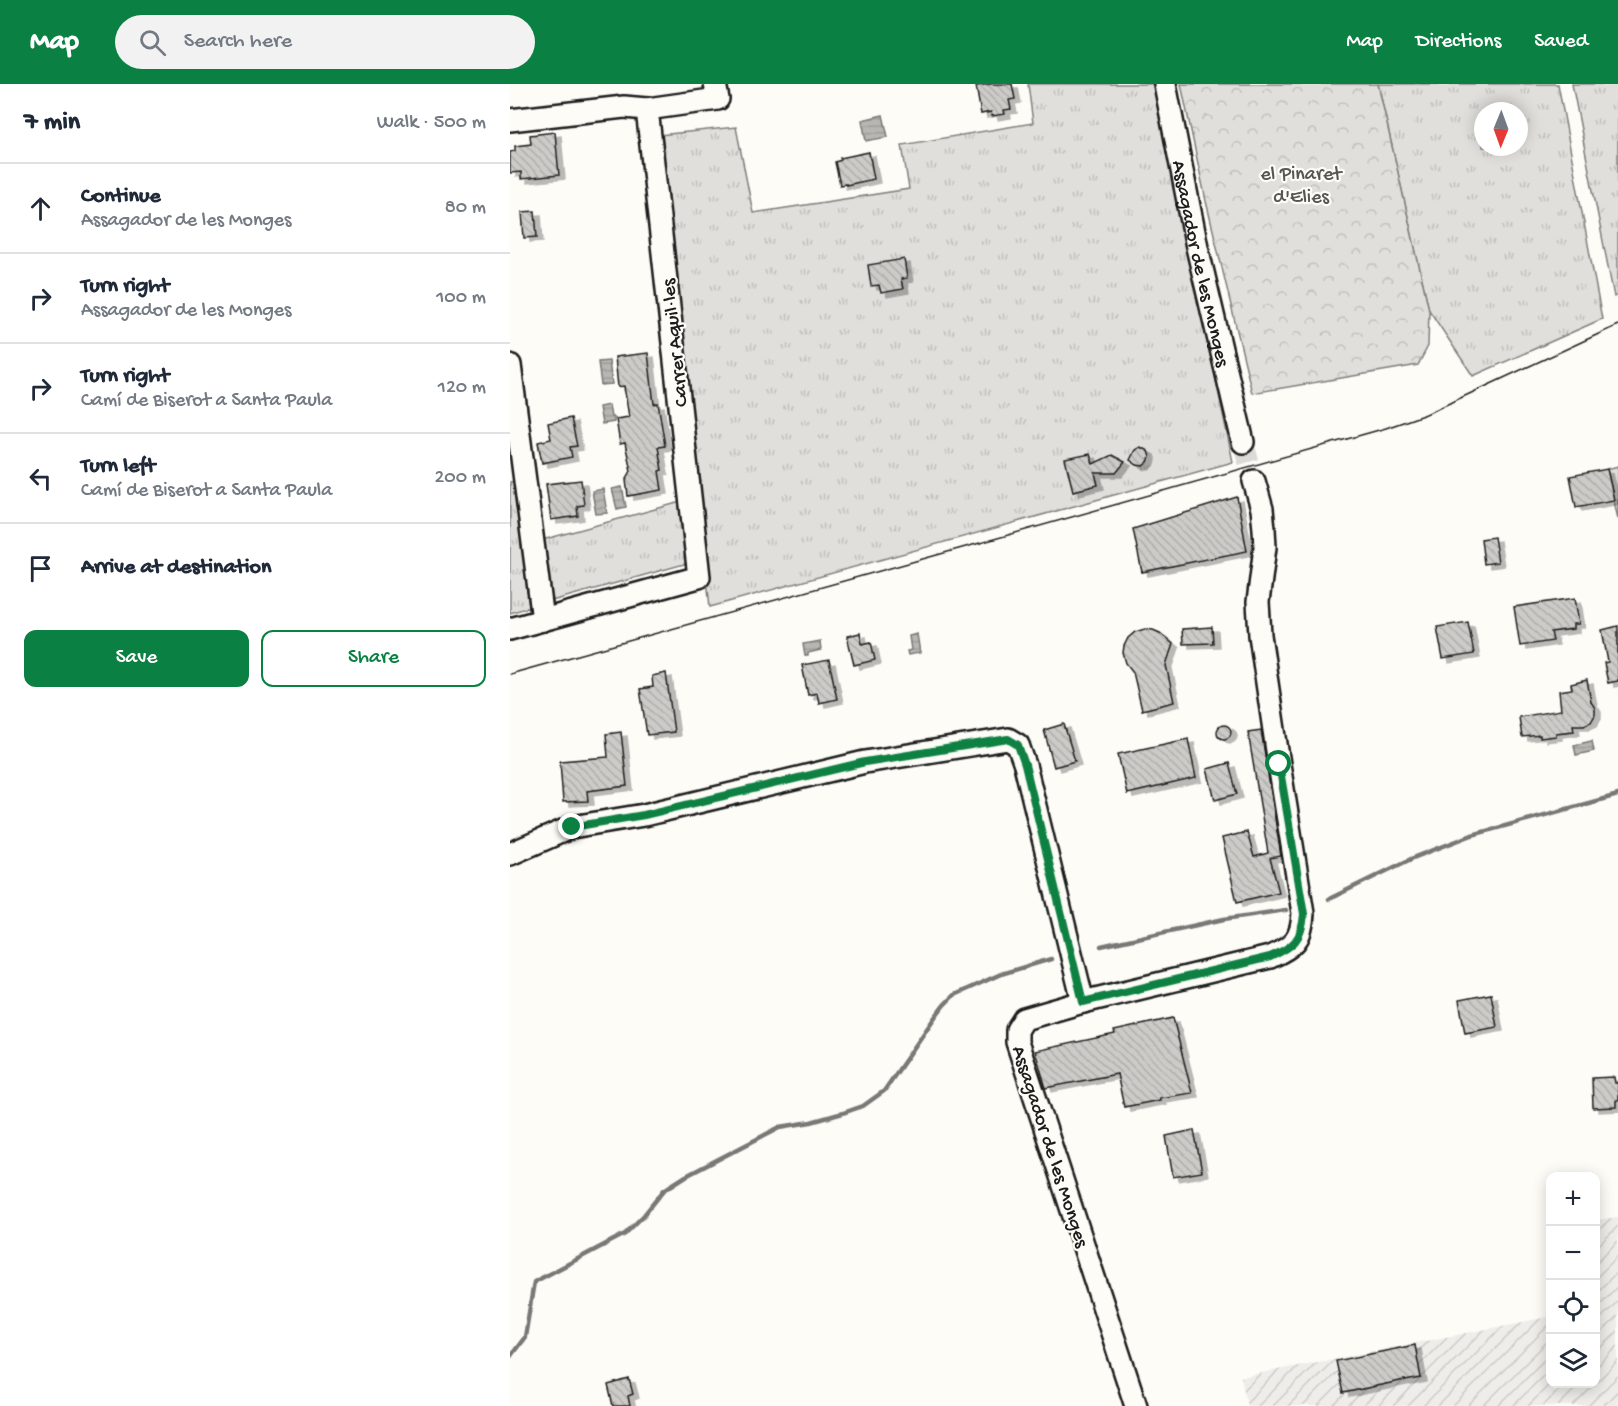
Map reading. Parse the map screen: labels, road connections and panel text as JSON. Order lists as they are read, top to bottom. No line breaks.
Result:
{"streets":{"street":["Assagador de les Monges","Carrer Aquil·les"]},"parks":["el Pinaret d'Elies"],"north":"bottom","page":{"header":"Map","search":"Search here","nav":["Map","Directions","Saved"],"heading":["7 min","Walk · 500 m"],"list":[["Continue","Assagador de les Monges","80 m"],["Turn right","Assagador de les Monges","100 m"],["Turn right","Camí de Biserot a Santa Paula","120 m"],["Turn left","Camí de Biserot a Santa Paula","200 m"],"Arrive at destination"],"buttons":["Save","Share"],"map_buttons":["+","−"]}}
